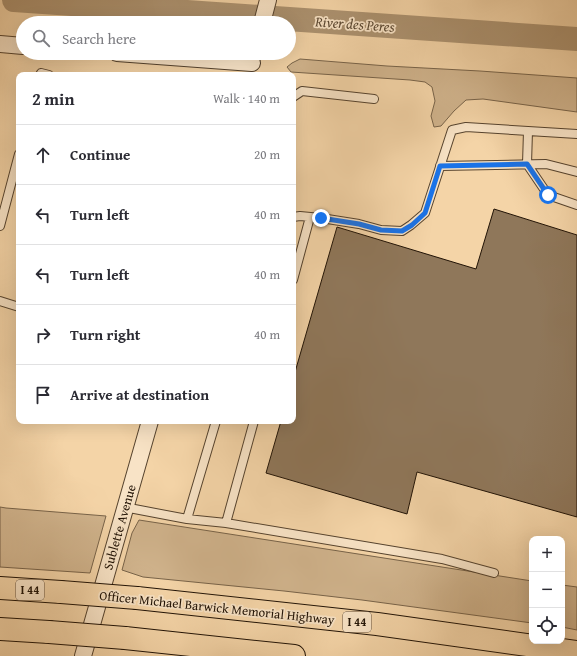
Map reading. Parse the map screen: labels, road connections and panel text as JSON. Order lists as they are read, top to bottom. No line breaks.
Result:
{"streets":{"highway":["I 44","Officer Michael Barwick Memorial Highway"],"street":["Sublette Avenue"]},"water":["River des Peres"],"page":{"search":"Search here","heading":["2 min","Walk · 140 m"],"list":[["Continue","20 m"],["Turn left","40 m"],["Turn left","40 m"],["Turn right","40 m"],"Arrive at destination"],"map_buttons":["+","−"]}}
